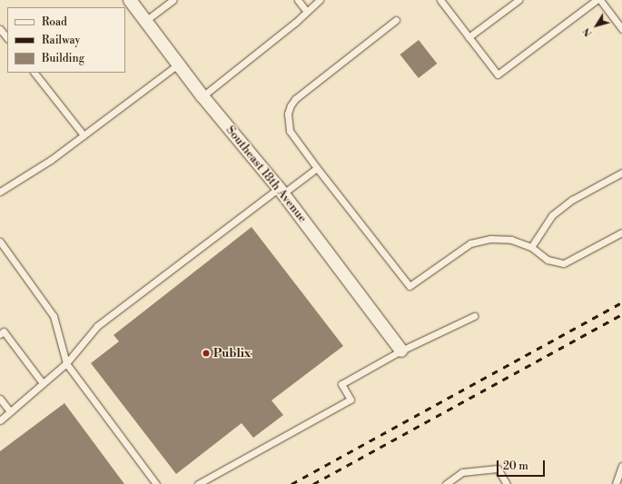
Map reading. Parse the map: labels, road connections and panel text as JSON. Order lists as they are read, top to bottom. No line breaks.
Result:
{"streets":{"street":["Southeast 18th Avenue"]},"places":["Publix"],"legend":["Road","Railway","Building"],"scale_bar":"20 m","north":"bottom left"}
